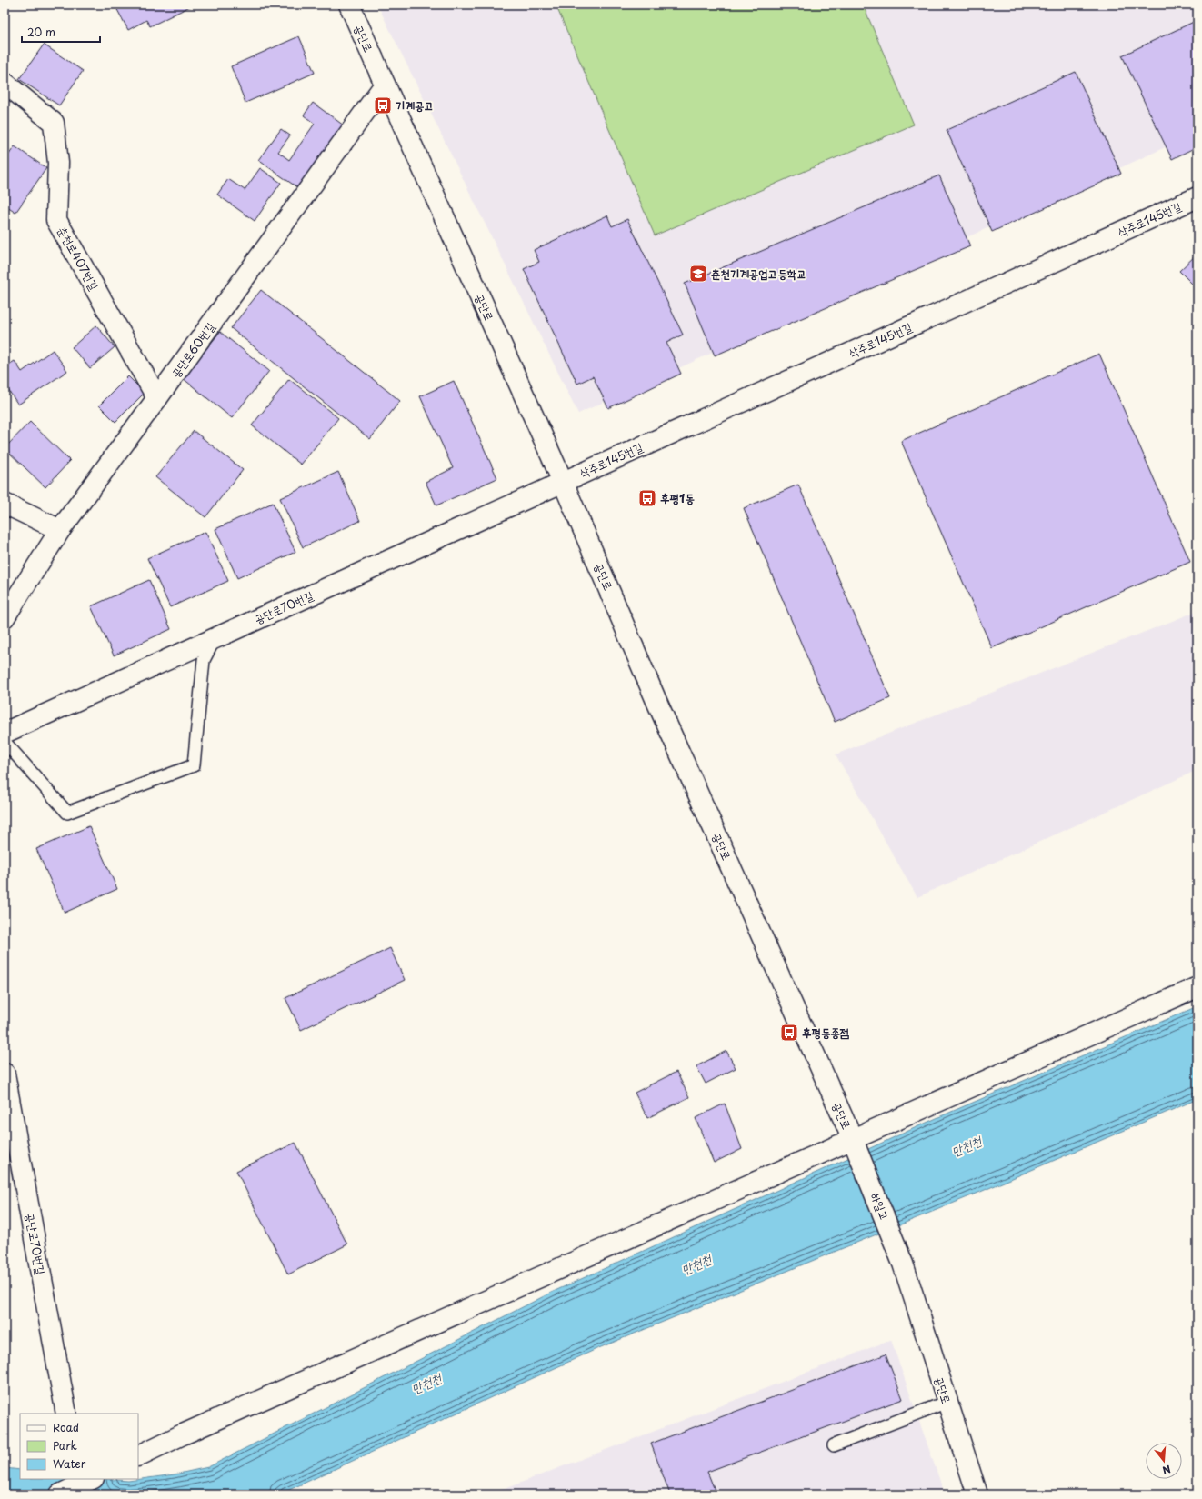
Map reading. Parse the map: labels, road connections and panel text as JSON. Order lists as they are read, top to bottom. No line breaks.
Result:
{"streets":{"street":["공단로","삭주로145번길","춘천로407번길","공단로60번길","공단로70번길","하일교"]},"crossings":[["공단로","삭주로145번길"],["공단로","공단로60번길"],["공단로","공단로70번길"],["공단로","하일교"],["삭주로145번길","공단로70번길"],["춘천로407번길","공단로60번길"]],"water":["만천천"],"places":{"bus stop":["기계공고","후평1동","후평동종점"],"school or university":["춘천기계공업고등학교"]},"legend":["Road","Park","Water"],"scale_bar":"20 m","north":"bottom"}
